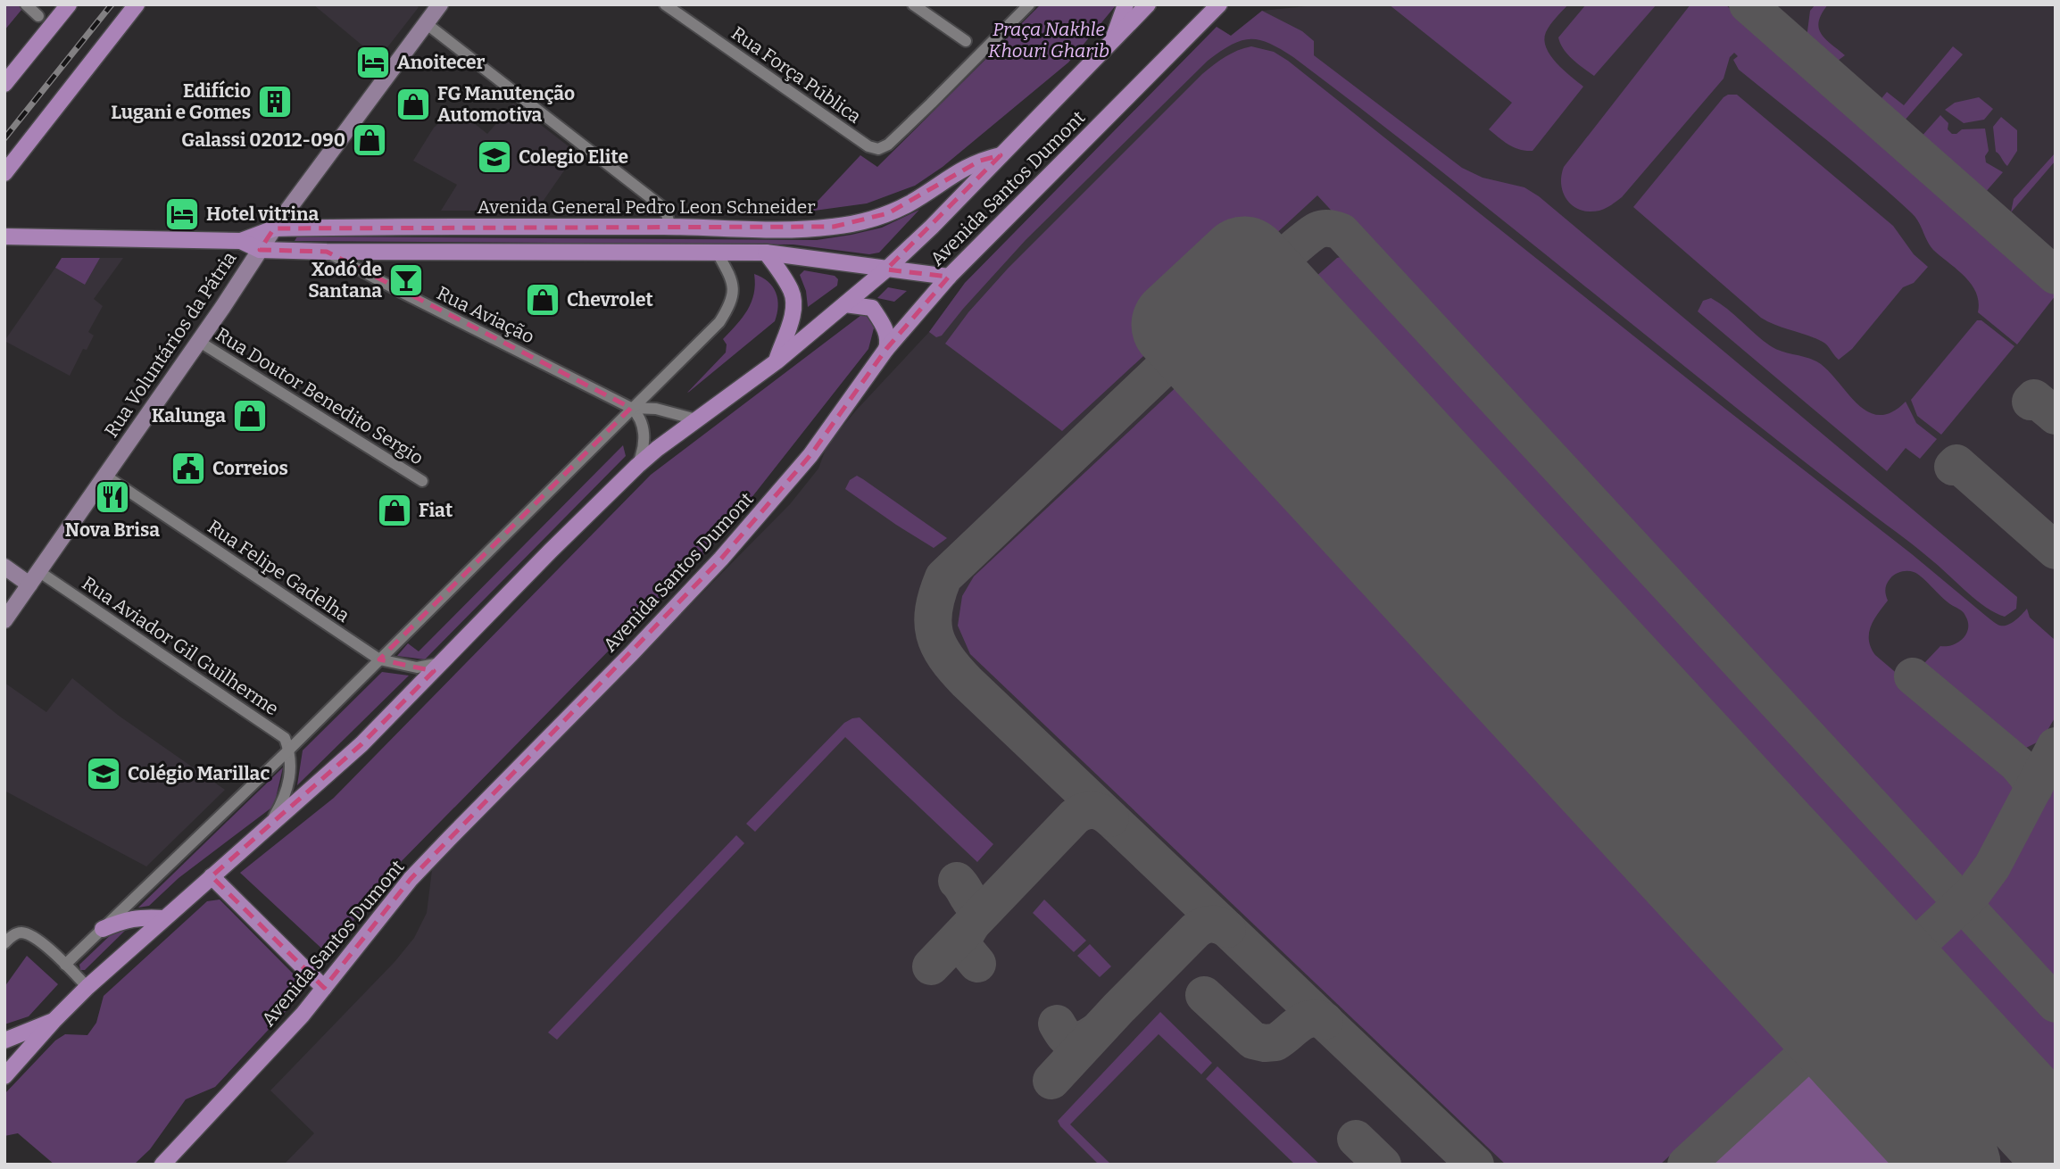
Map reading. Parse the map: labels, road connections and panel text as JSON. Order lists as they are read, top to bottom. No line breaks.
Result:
{"streets":{"main road":["Avenida Santos Dumont","Avenida General Pedro Leon Schneider","Rua Voluntários da Pátria"],"street":["Rua Força Pública","Rua Aviação","Rua Doutor Benedito Sergio","Rua Felipe Gadelha","Rua Aviador Gil Guilherme"]},"crossings":[["Avenida Santos Dumont","Avenida General Pedro Leon Schneider"],["Avenida Santos Dumont","Rua Aviação"],["Avenida Santos Dumont","Rua Felipe Gadelha"],["Avenida General Pedro Leon Schneider","Rua Voluntários da Pátria"],["Rua Voluntários da Pátria","Rua Doutor Benedito Sergio"],["Rua Voluntários da Pátria","Rua Felipe Gadelha"],["Rua Voluntários da Pátria","Rua Aviador Gil Guilherme"]],"parks":["Praça Nakhle Khouri Gharib"],"places":{"hotel":["Anoitecer","Hotel vitrina"],"building":["Edifício Lugani e Gomes"],"shop":["FG Manutenção Automotiva","Galassi 02012-090","Chevrolet","Kalunga","Fiat"],"school or university":["Colegio Elite","Colégio Marillac"],"bar":["Xodó de Santana"],"public building":["Correios"],"restaurant":["Nova Brisa"]}}
